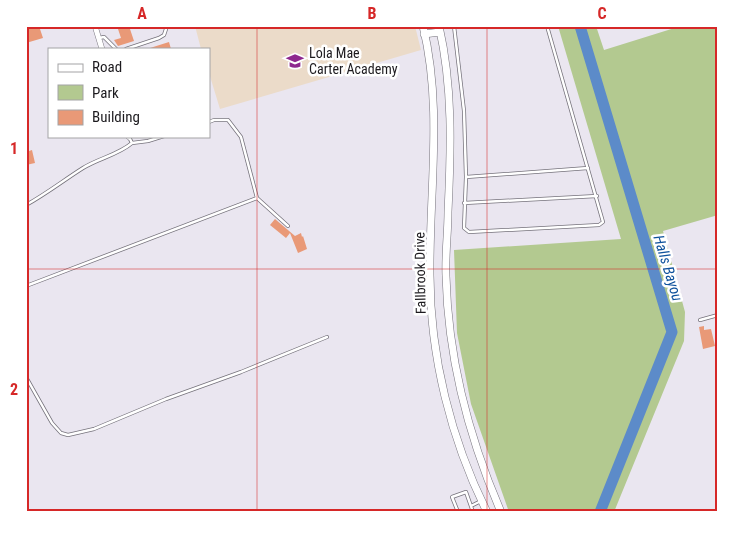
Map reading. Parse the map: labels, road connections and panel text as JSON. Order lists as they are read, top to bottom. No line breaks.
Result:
{"streets":{"main road":["Fallbrook Drive"]},"water":["Halls Bayou"],"places":{"school or university":["Lola Mae Carter Academy"]},"legend":["Road","Park","Building"],"grid":{"columns":["A","B","C"],"rows":["1","2"]}}
